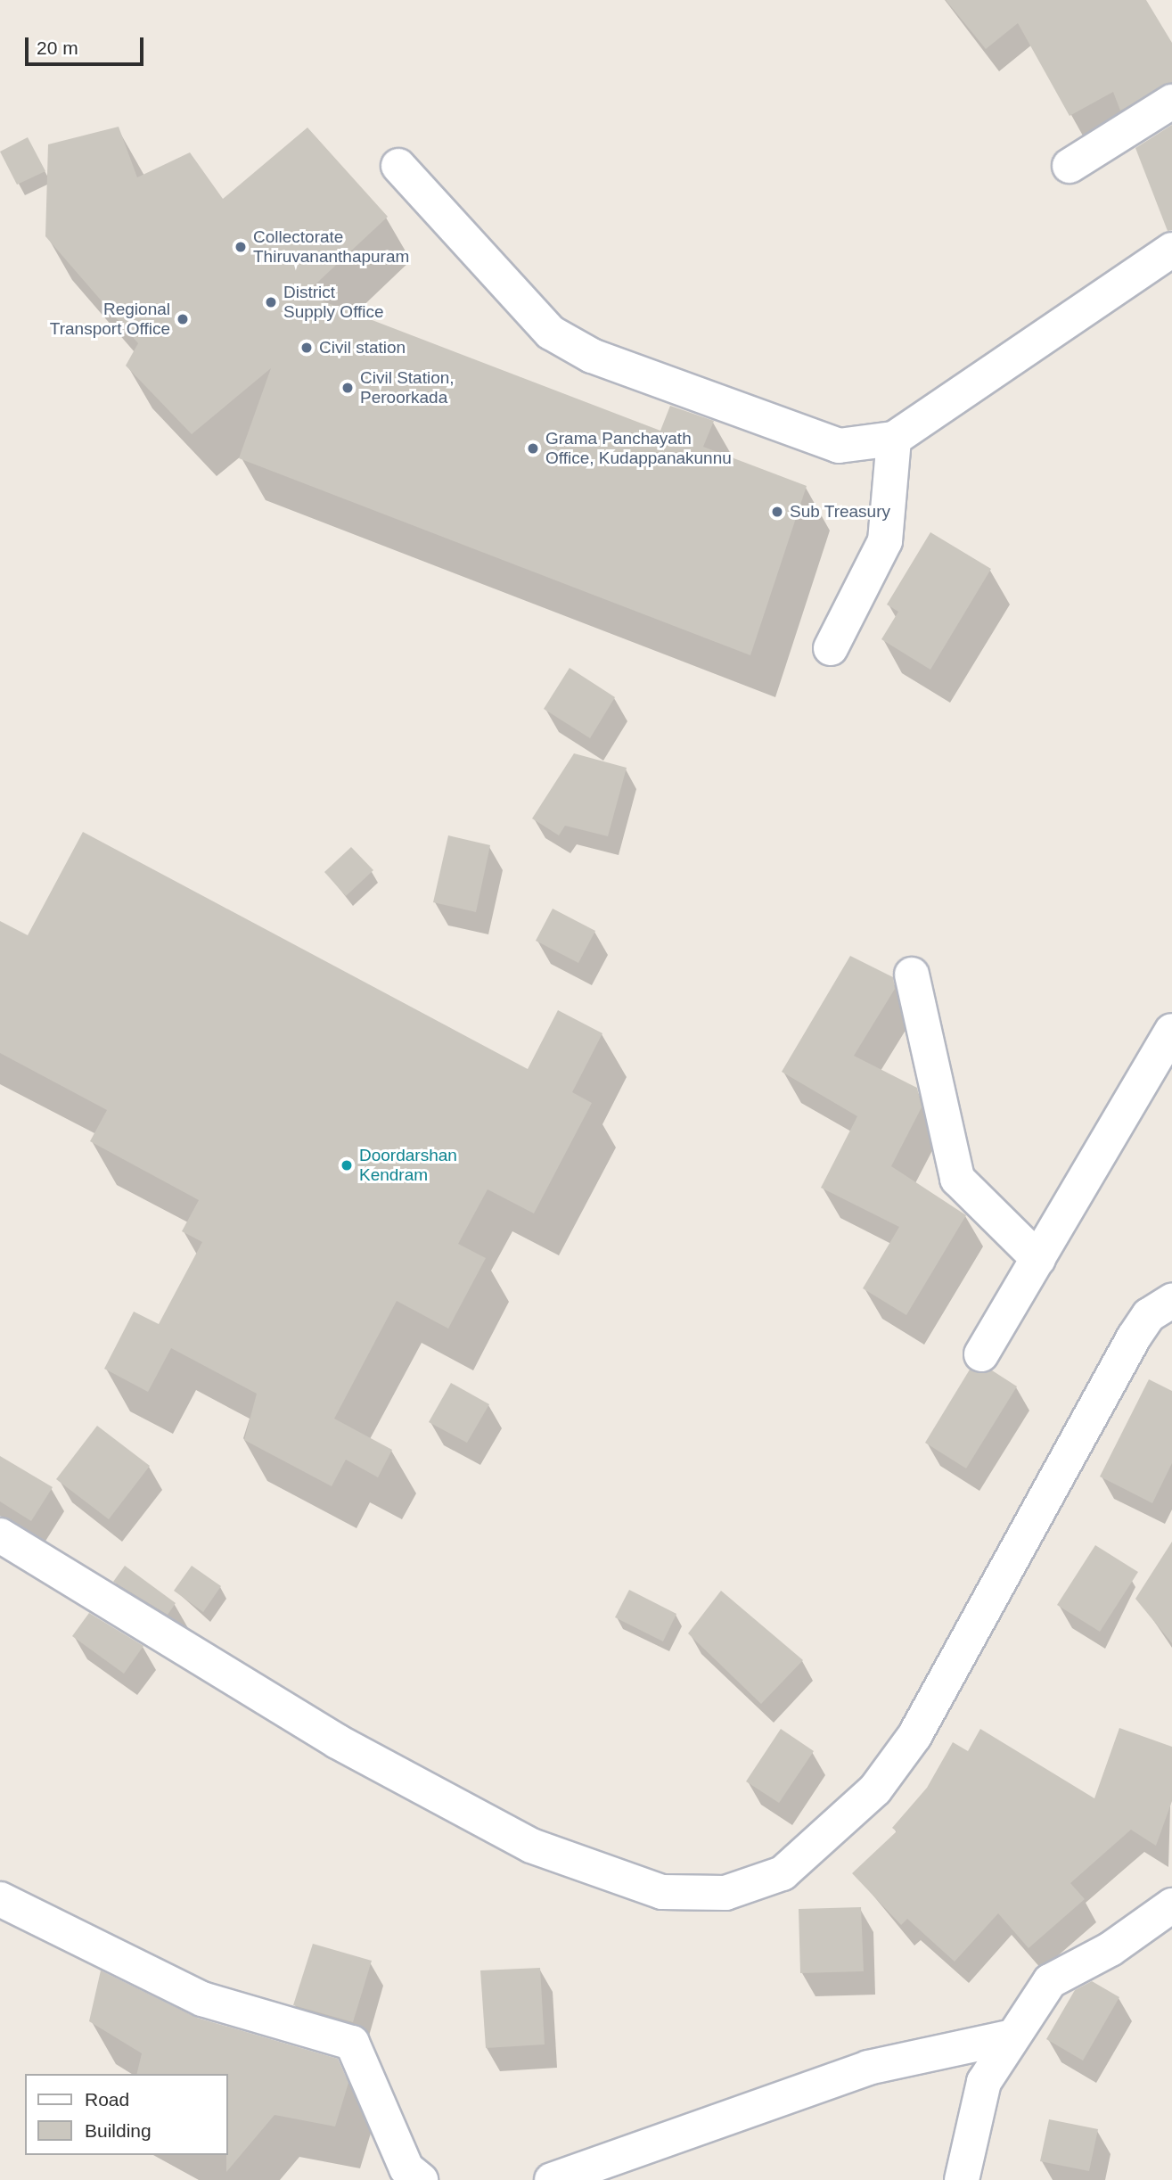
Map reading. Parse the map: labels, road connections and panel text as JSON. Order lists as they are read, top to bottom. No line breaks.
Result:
{"places":["Collectorate Thiruvananthapuram","District Supply Office","Regional Transport Office","Civil station","Civil Station, Peroorkada","Grama Panchayath Office, Kudappanakunnu","Sub Treasury","Doordarshan Kendram"],"legend":["Road","Building"],"scale_bar":"20 m"}
